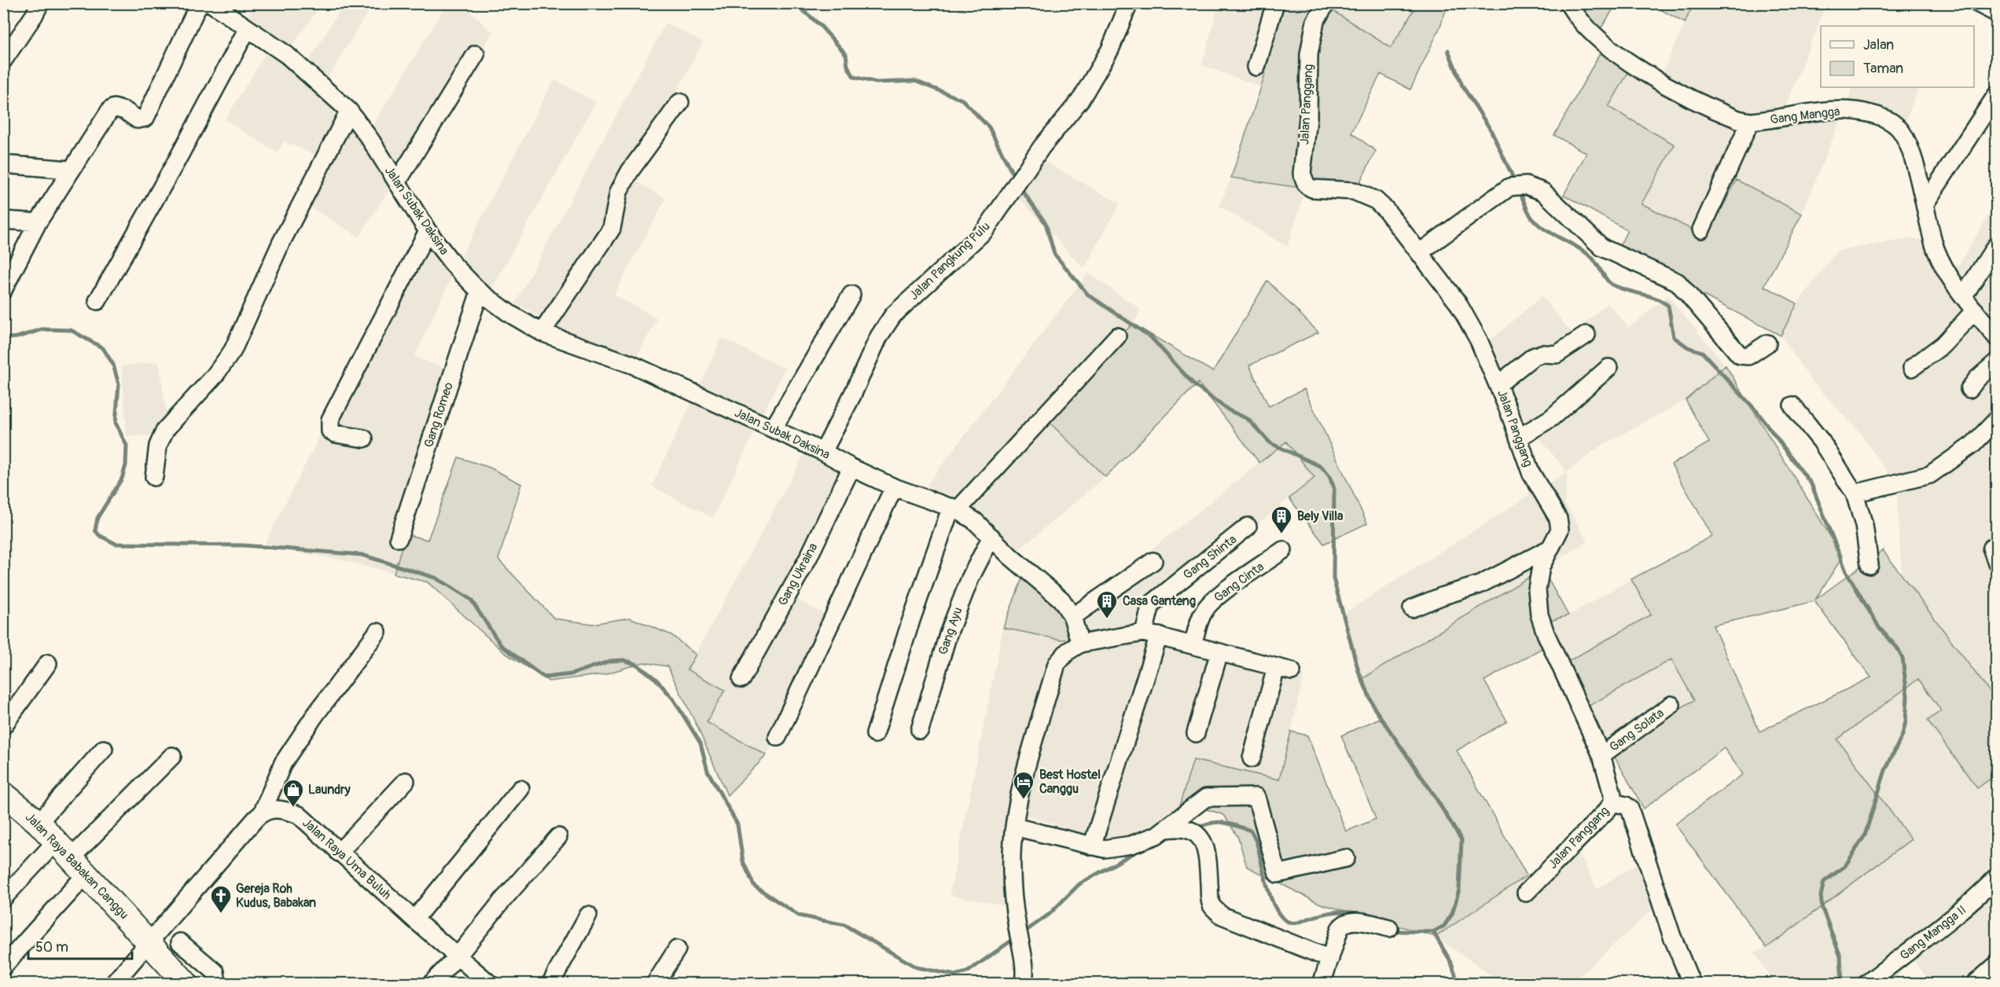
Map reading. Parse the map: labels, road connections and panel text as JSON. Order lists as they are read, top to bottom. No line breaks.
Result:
{"streets":{"street":["Jalan Panggang","Gang Mangga","Jalan Subak Daksina","Jalan Pangkung Pulu","Gang Romeo","Gang Shinta","Gang Ukraina","Gang Cinta","Gang Ayu","Gang Solata","Jalan Raya Uma Buluh","Jalan Raya Babakan Canggu","Gang Mangga II"]},"crossings":[["Jalan Panggang","Gang Solata"],["Jalan Subak Daksina","Jalan Pangkung Pulu"],["Jalan Subak Daksina","Gang Romeo"],["Jalan Subak Daksina","Gang Ukraina"],["Jalan Subak Daksina","Gang Ayu"]],"places":{"building":["Bely Villa","Casa Ganteng"],"hotel":["Best Hostel Canggu"],"shop":["Laundry"],"church":["Gereja Roh Kudus, Babakan"]},"legend":["Jalan","Taman"],"scale_bar":"50 m"}
